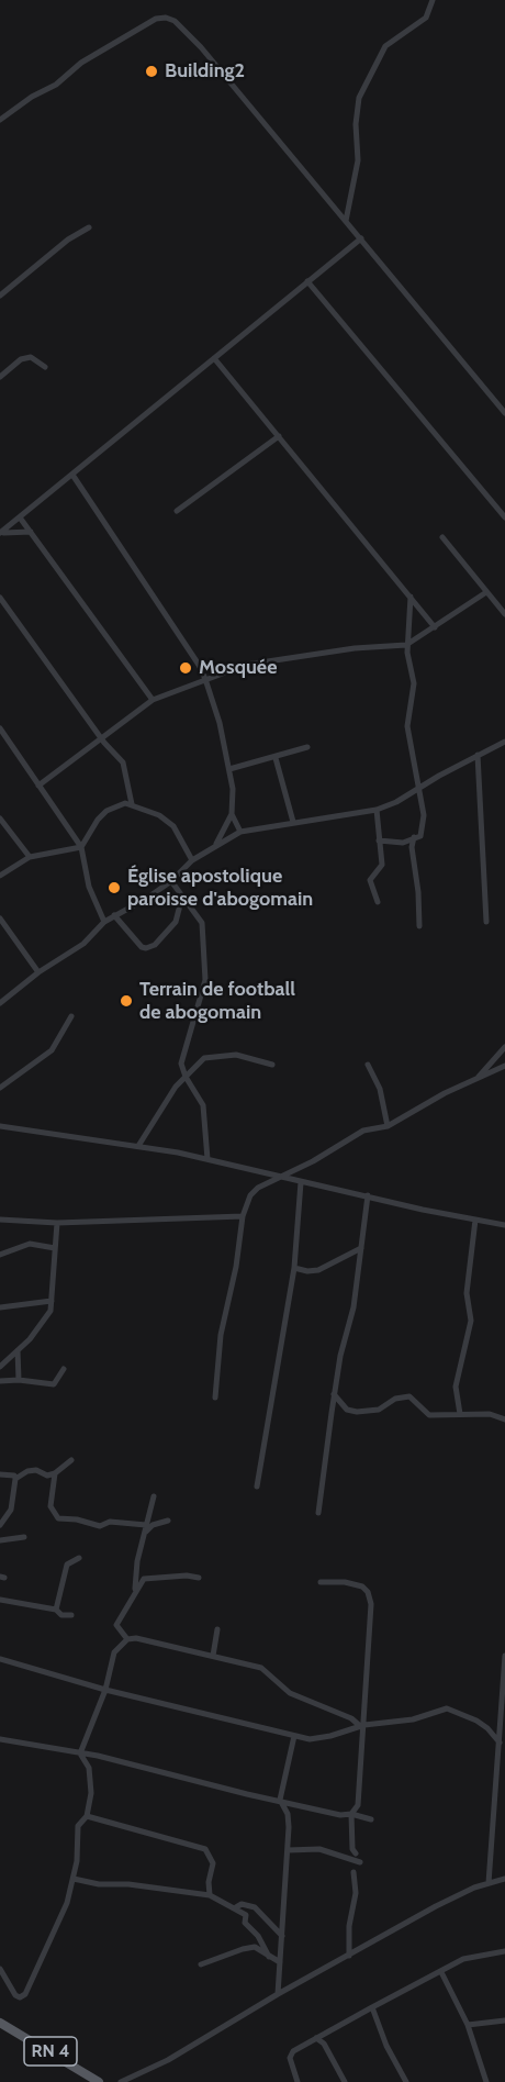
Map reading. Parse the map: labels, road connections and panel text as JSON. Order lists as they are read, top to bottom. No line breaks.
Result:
{"streets":{"main road":["RN 4"]},"places":["Building2","Mosquée","Église apostolique paroisse d'abogomain","Terrain de football de abogomain"]}
